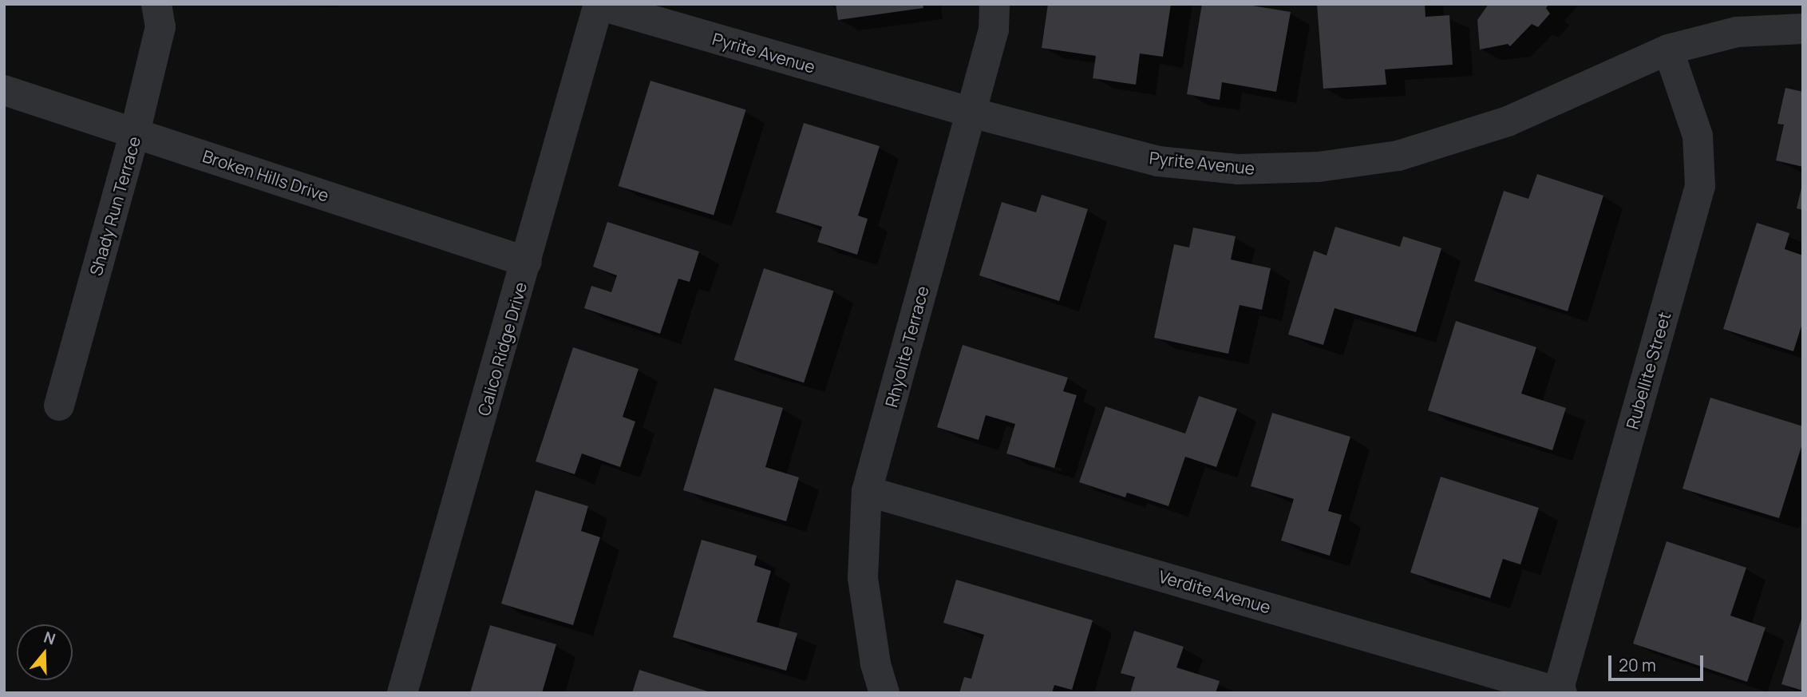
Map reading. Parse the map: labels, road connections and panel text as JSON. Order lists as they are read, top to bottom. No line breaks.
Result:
{"streets":{"street":["Pyrite Avenue","Broken Hills Drive","Shady Run Terrace","Rhyolite Terrace","Calico Ridge Drive","Rubellite Street","Verdite Avenue"]},"crossings":[["Pyrite Avenue","Rhyolite Terrace"],["Pyrite Avenue","Calico Ridge Drive"],["Pyrite Avenue","Rubellite Street"],["Broken Hills Drive","Shady Run Terrace"],["Broken Hills Drive","Calico Ridge Drive"],["Rhyolite Terrace","Verdite Avenue"],["Rubellite Street","Verdite Avenue"]],"scale_bar":"20 m","north":"top"}
